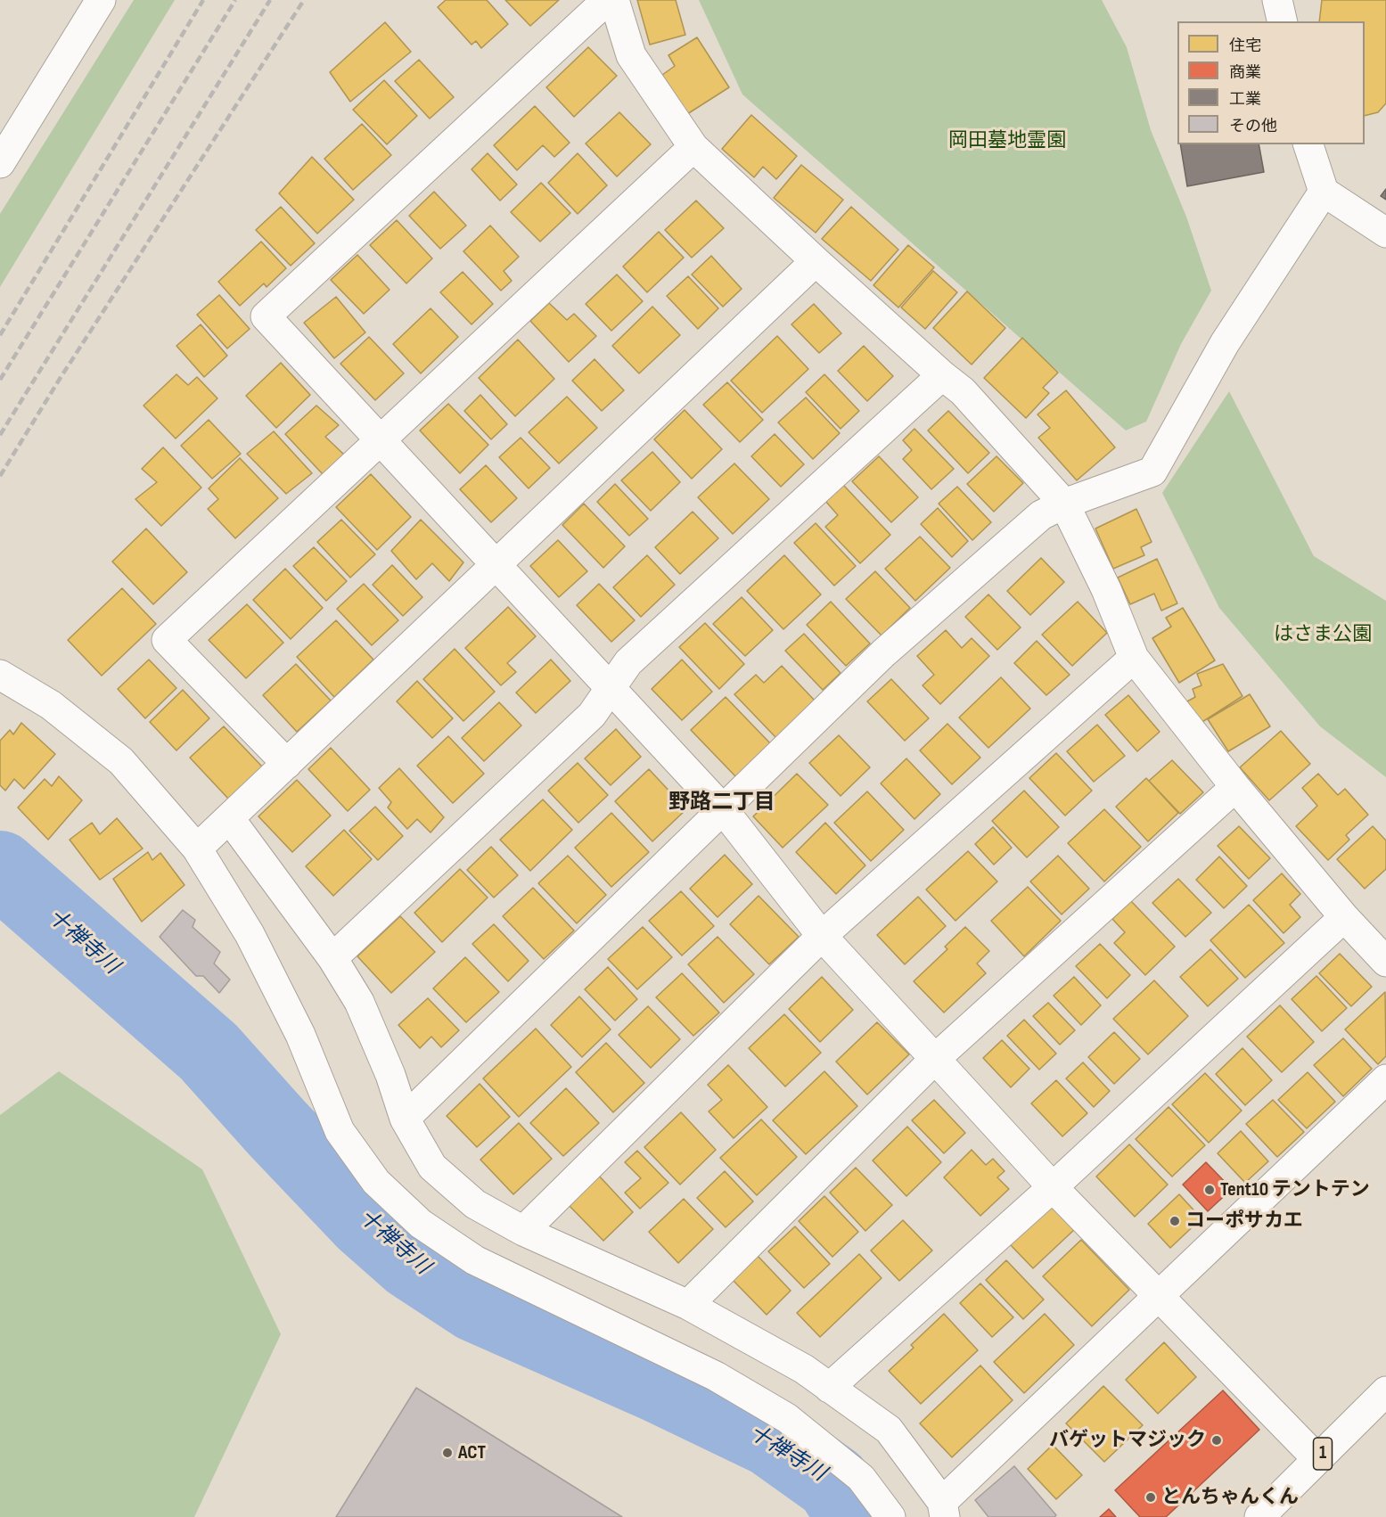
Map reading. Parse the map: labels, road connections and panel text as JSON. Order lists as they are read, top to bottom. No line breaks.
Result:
{"streets":{"main road":["1"]},"districts":["野路二丁目"],"water":["十禅寺川"],"parks":["岡田墓地霊園","はさま公園"],"places":["Tent10 テントテン","コーポサカエ","バゲットマジック","ACT","とんちゃんくん"],"legend":["住宅","商業","工業","その他"]}
